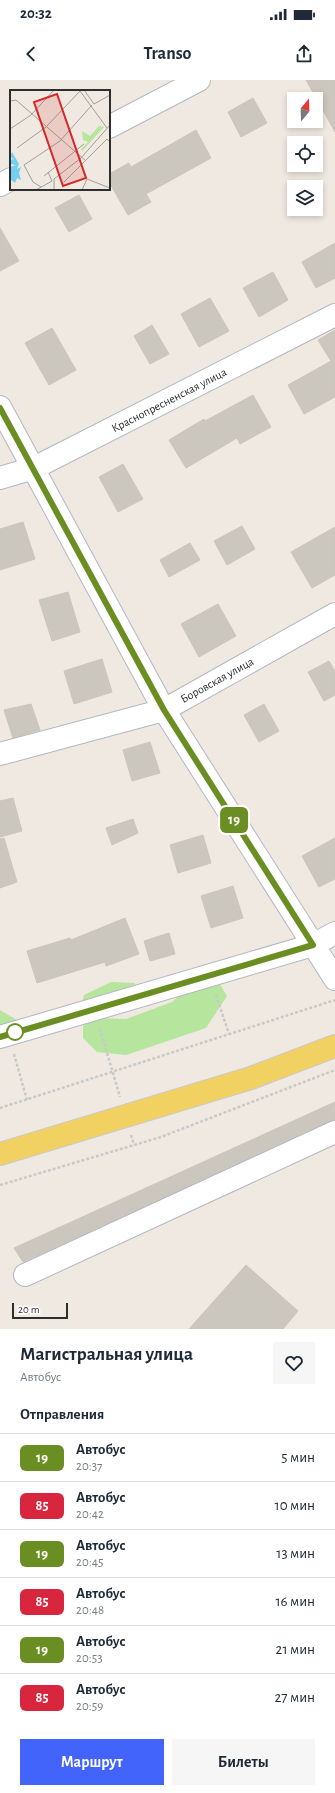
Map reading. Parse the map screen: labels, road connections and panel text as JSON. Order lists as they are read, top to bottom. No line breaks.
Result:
{"streets":{"street":["Краснопресненская улица","Боровская улица"]},"lines":["bus line 19"],"scale_bar":"20 m","north":"top","page":{"status":"20:32","header":"Transo","on_map":"19","scale":"20 m","heading":[["Магистральная улица","Автобус"],"Отправления"],"list":[{"mark":"19","name":"Автобус","note":"20:37","value":"5 мин"},{"mark":"85","name":"Автобус","note":"20:42","value":"10 мин"},{"mark":"19","name":"Автобус","note":"20:45","value":"13 мин"},{"mark":"85","name":"Автобус","note":"20:48","value":"16 мин"},{"mark":"19","name":"Автобус","note":"20:53","value":"21 мин"},{"mark":"85","name":"Автобус","note":"20:59","value":"27 мин"}],"buttons":["Маршрут","Билеты"]}}
